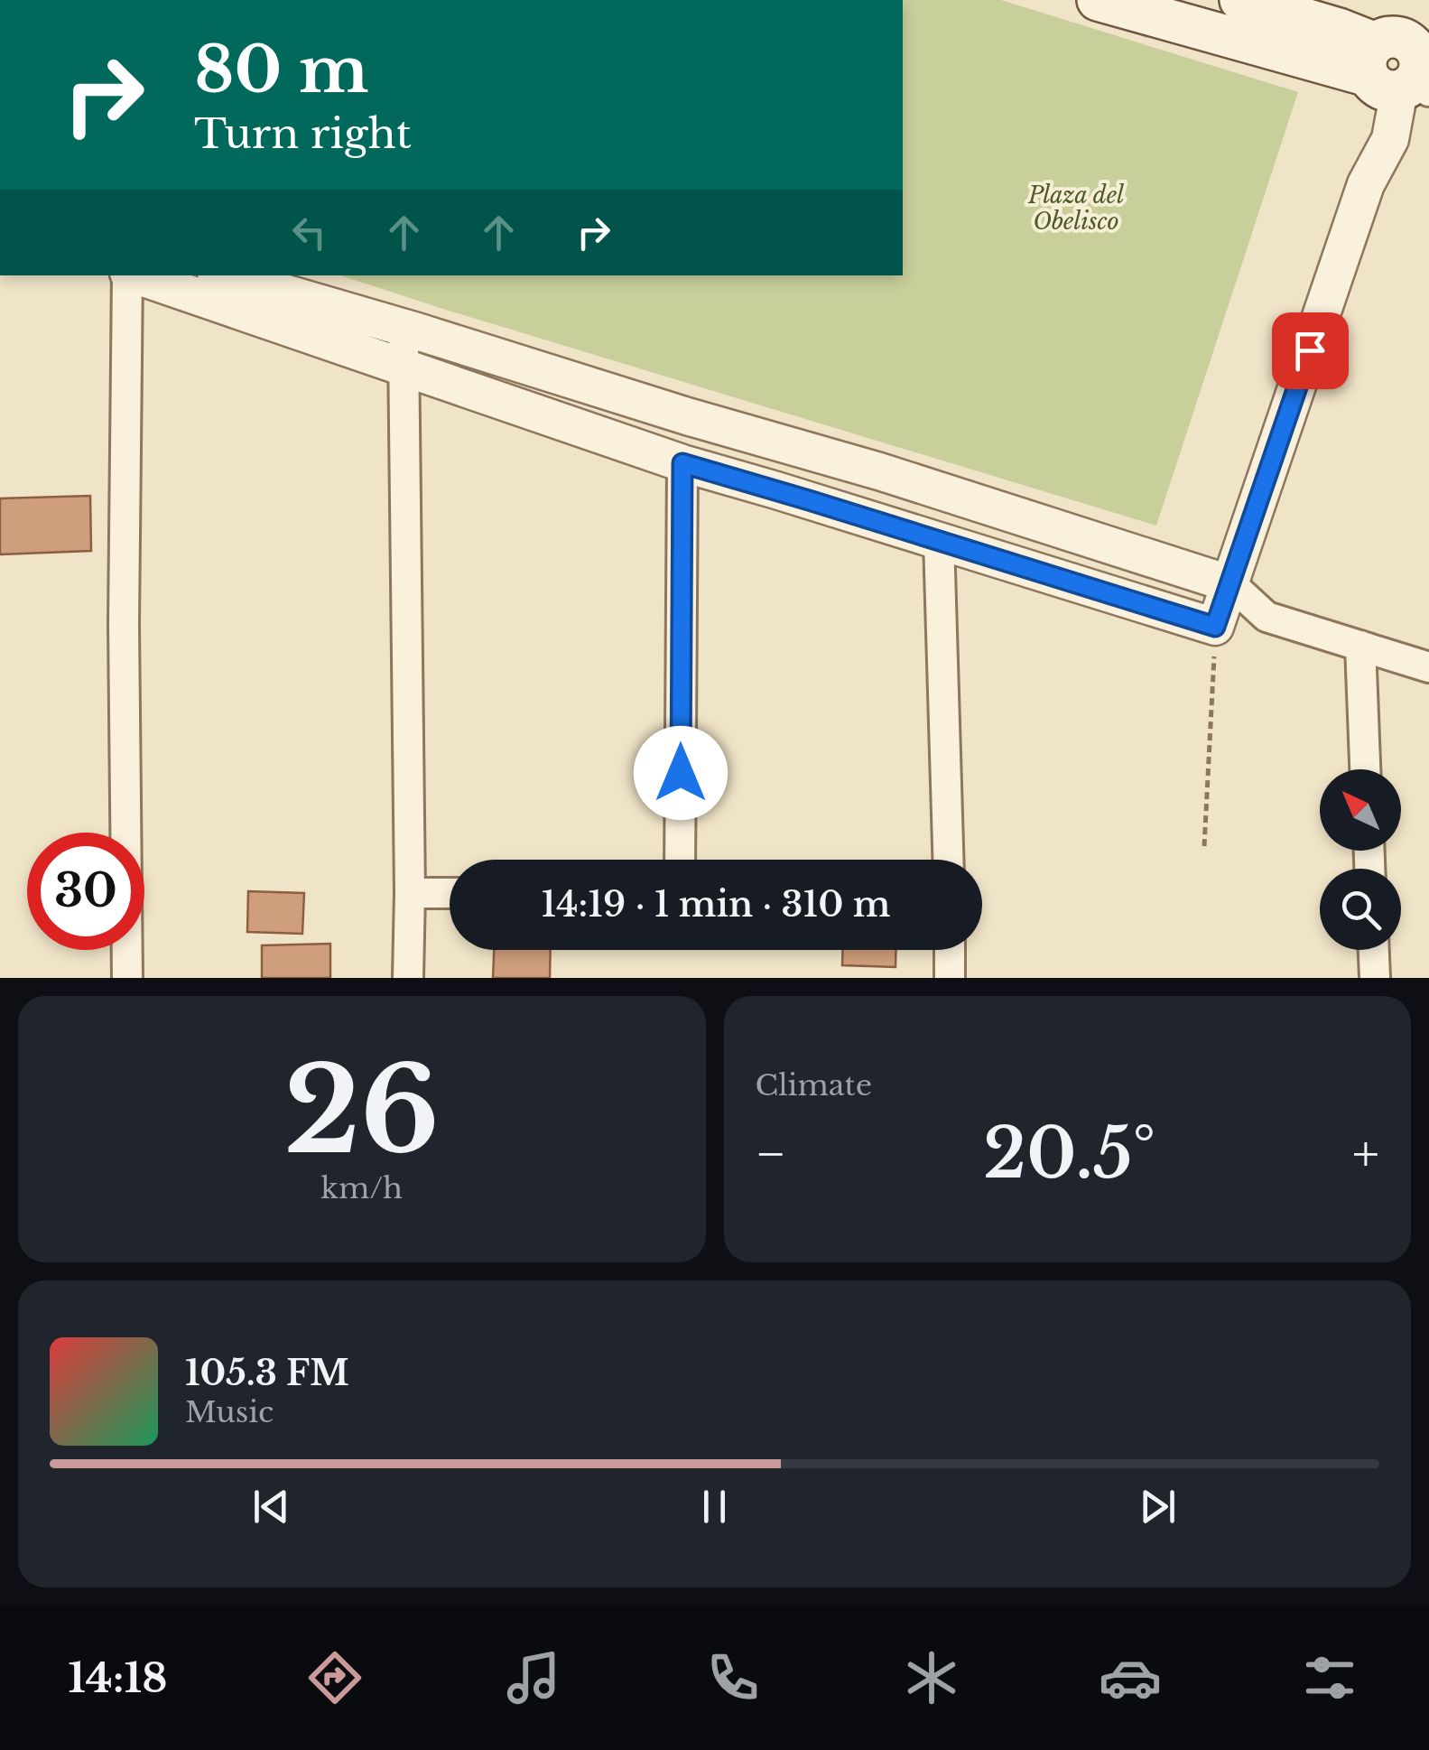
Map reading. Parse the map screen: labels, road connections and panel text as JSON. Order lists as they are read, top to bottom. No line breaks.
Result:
{"parks":["Plaza del Obelisco"],"north":"top left","page":{"turn":["80 m","Turn right"],"limit":"30","trip":"14:19 · 1 min · 310 m","tile":[["26","km/h"],"Climate"],"heat":["−","20.5°","+"],"song":["105.3 FM","Music"],"tabs":"14:18"}}
